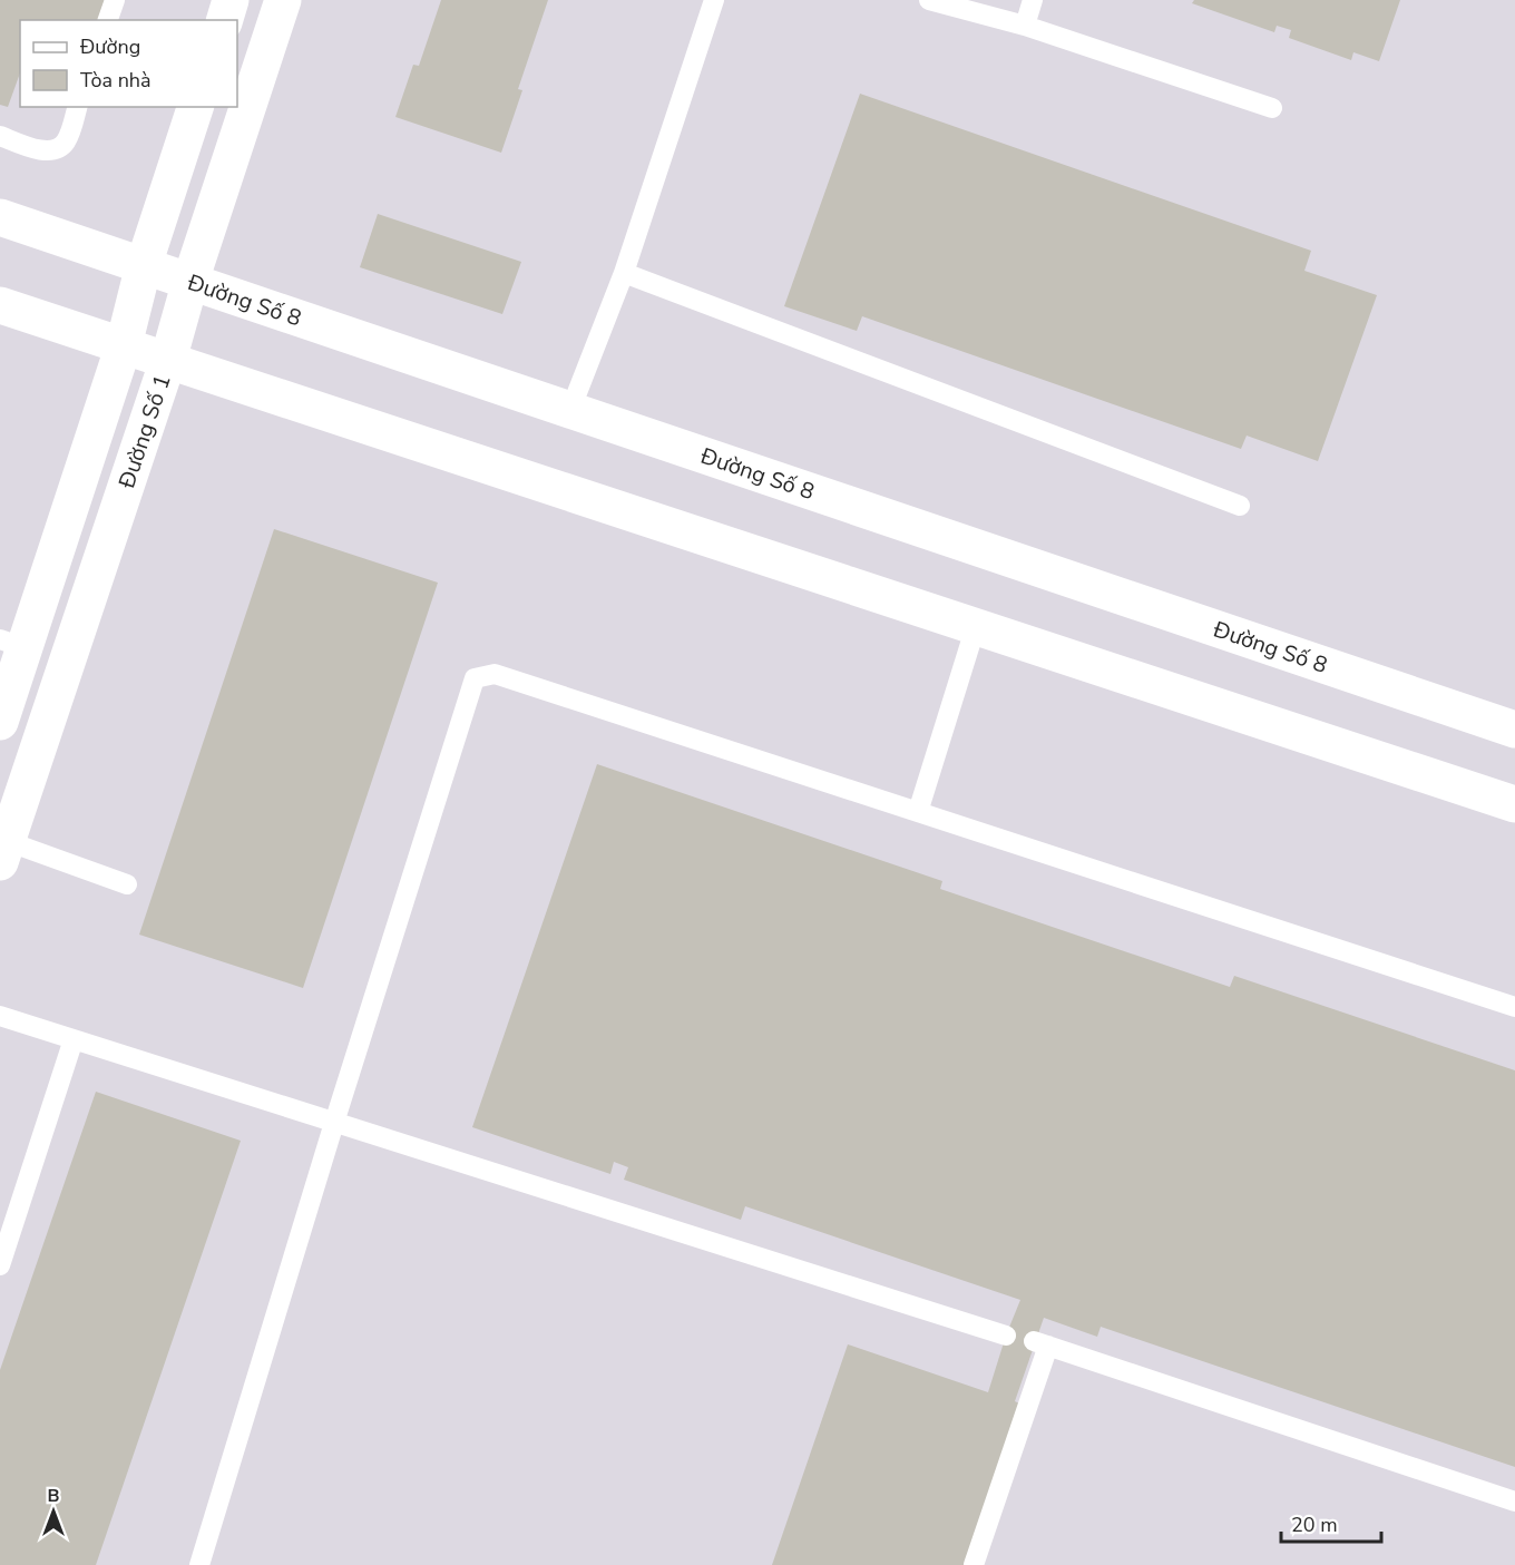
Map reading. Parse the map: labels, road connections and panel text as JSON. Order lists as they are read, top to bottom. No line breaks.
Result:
{"streets":{"street":["Đường Số 8","Đường Số 1"]},"crossings":[["Đường Số 8","Đường Số 1"]],"legend":["Đường","Tòa nhà"],"scale_bar":"20 m","north":"top"}
